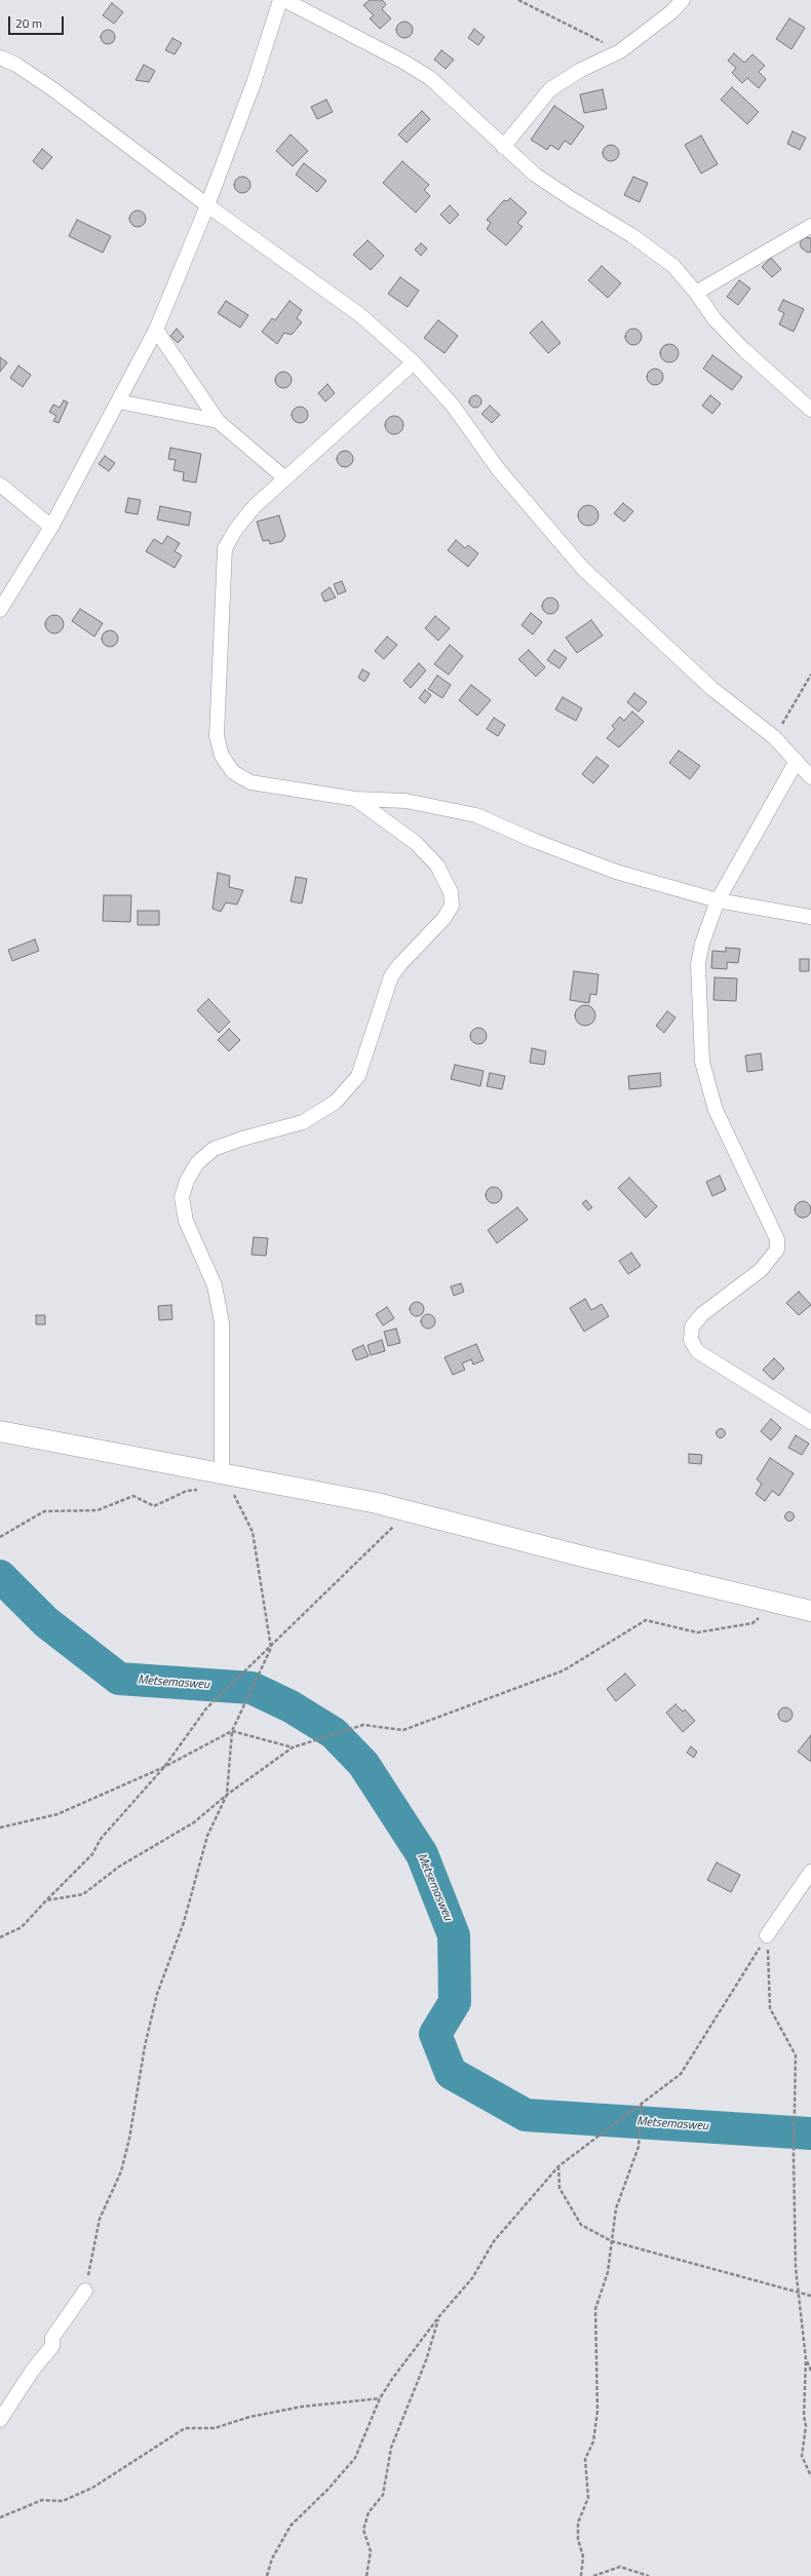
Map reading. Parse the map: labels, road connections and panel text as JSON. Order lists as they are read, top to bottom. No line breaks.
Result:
{"water":["Metsemasweu"],"scale_bar":"20 m"}
